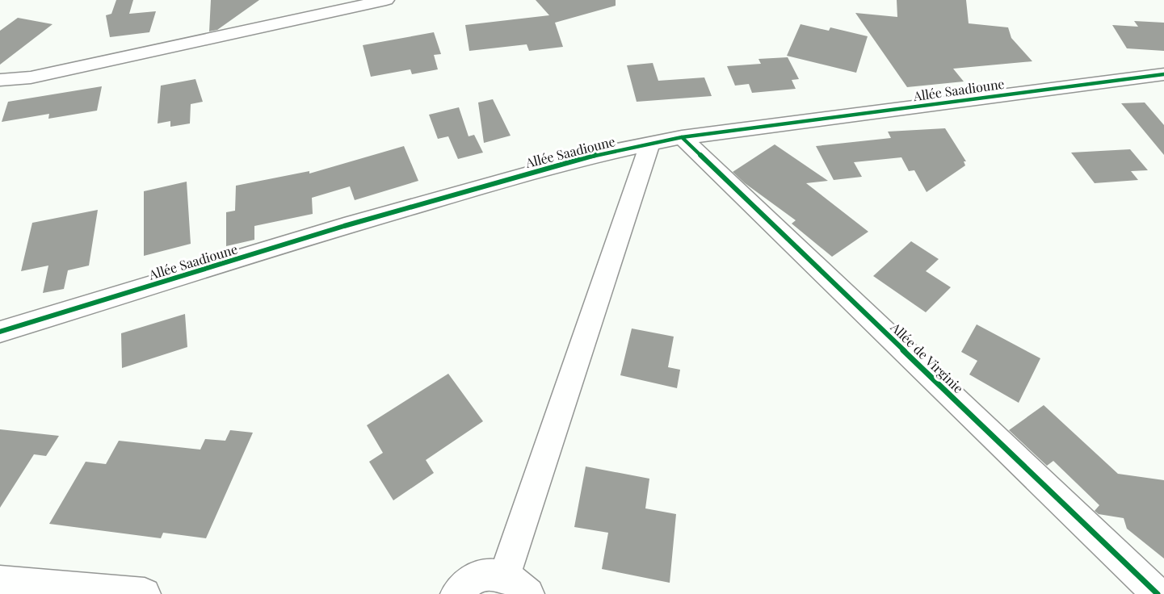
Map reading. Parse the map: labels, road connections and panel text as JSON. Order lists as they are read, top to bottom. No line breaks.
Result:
{"streets":{"street":["Allée Saadioune","Allée de Virginie"]},"crossings":[["Allée Saadioune","Allée de Virginie"]]}
